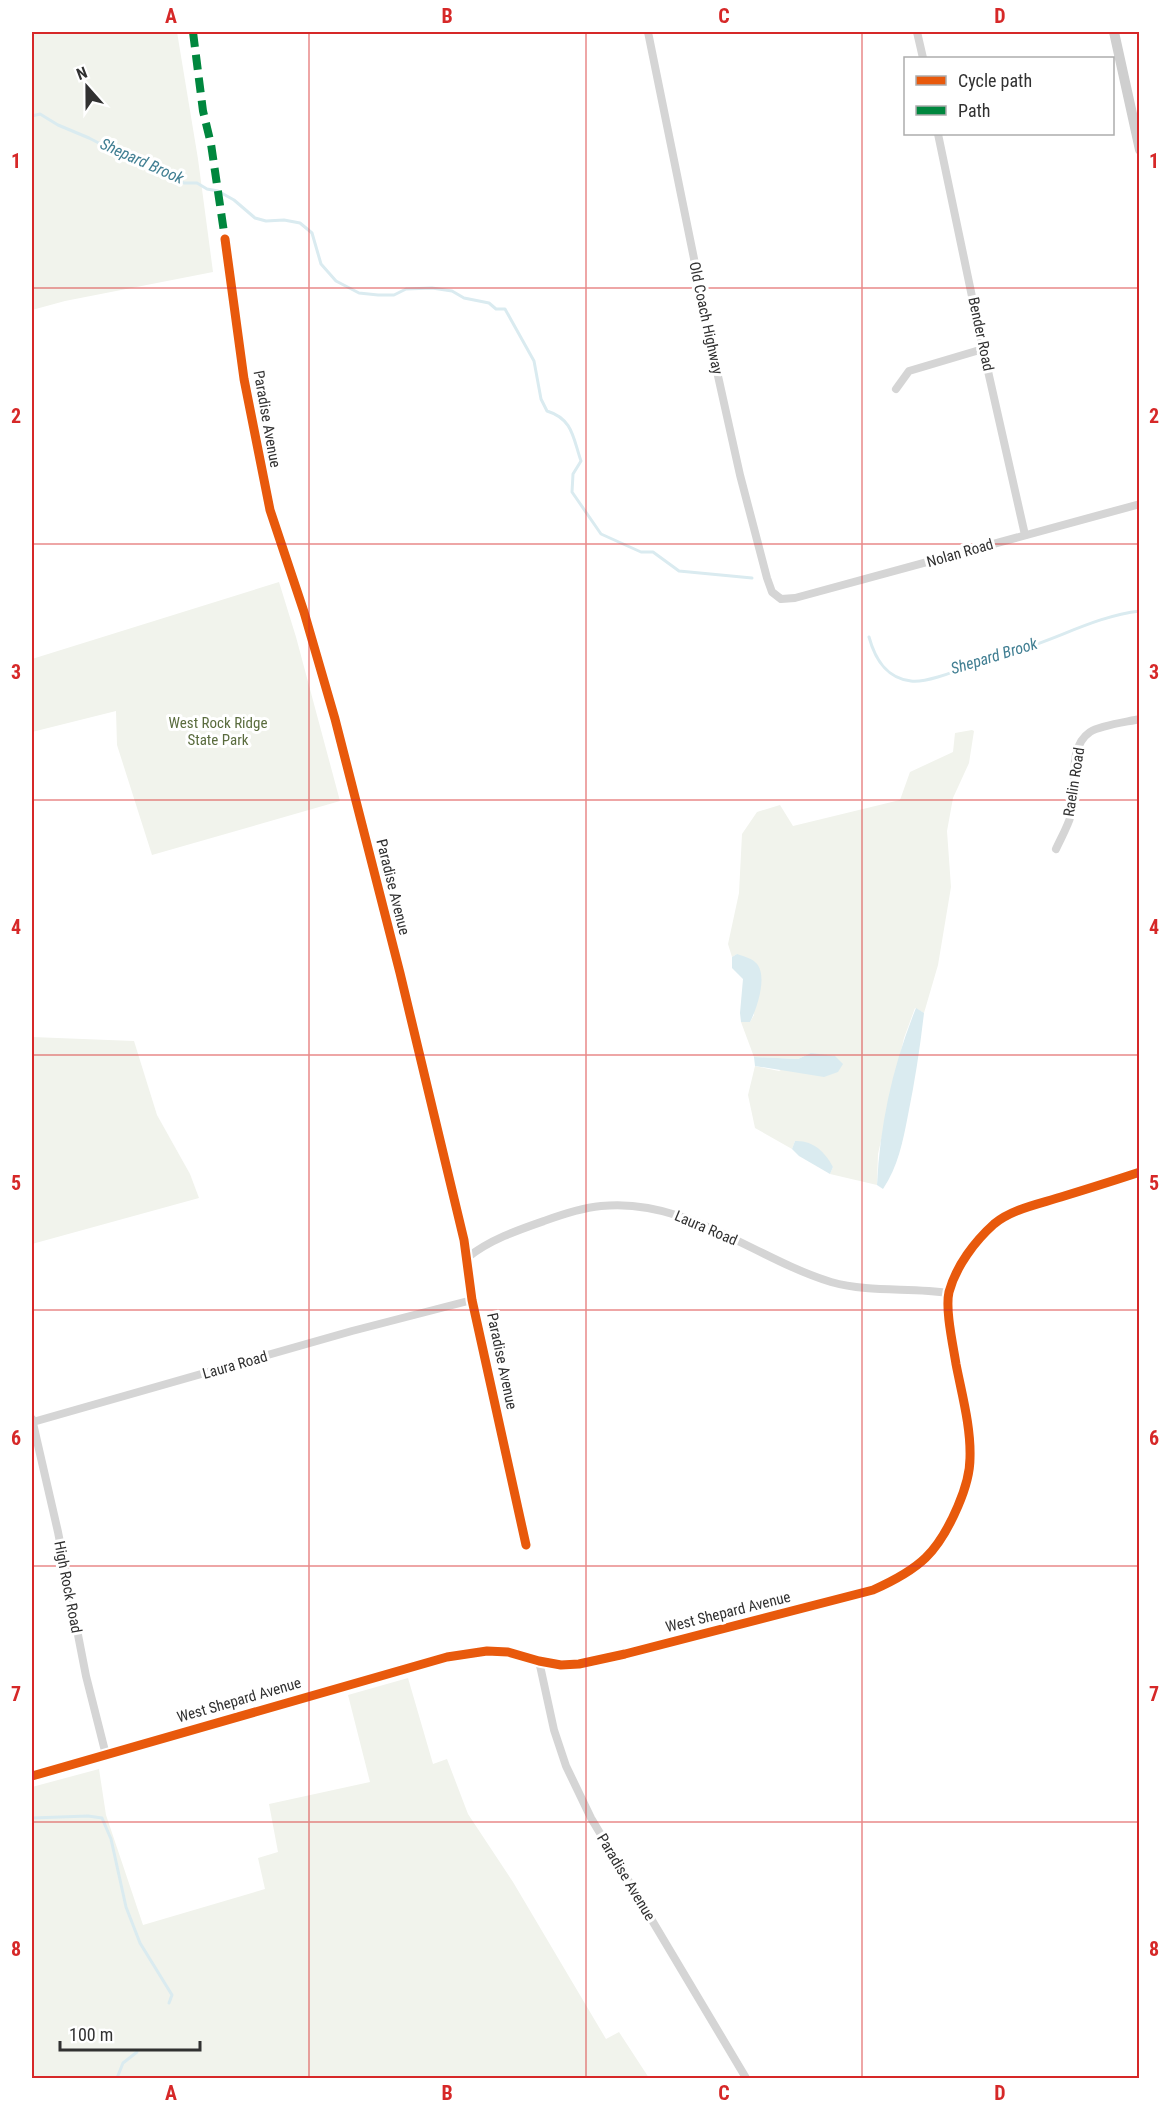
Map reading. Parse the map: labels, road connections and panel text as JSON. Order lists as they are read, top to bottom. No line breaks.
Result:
{"streets":{"street":["Old Coach Highway","Bender Road","Paradise Avenue","Nolan Road","Raelin Road","Laura Road","High Rock Road","West Shepard Avenue"]},"crossings":[["Old Coach Highway","Nolan Road"],["Bender Road","Nolan Road"],["Paradise Avenue","Laura Road"],["Paradise Avenue","West Shepard Avenue"],["Laura Road","High Rock Road"],["Laura Road","West Shepard Avenue"],["High Rock Road","West Shepard Avenue"]],"water":["Shepard Brook"],"parks":["West Rock Ridge State Park"],"legend":["Cycle path","Path"],"scale_bar":"100 m","north":"top","grid":{"columns":["A","B","C","D"],"rows":["1","2","3","4","5","6","7","8"]}}
